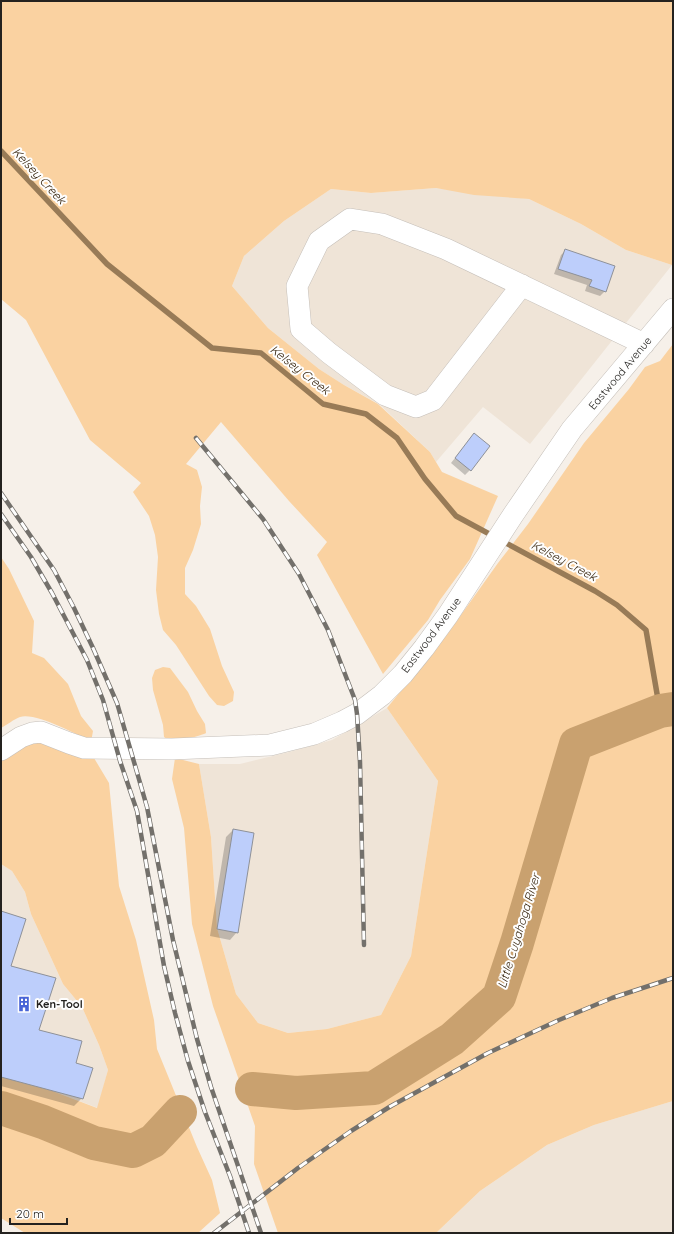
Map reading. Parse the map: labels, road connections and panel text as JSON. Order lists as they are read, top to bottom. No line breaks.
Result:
{"streets":{"street":["Eastwood Avenue"]},"water":["Kelsey Creek","Little Cuyahoga River"],"places":{"building":["Ken-Tool"]},"scale_bar":"20 m"}
